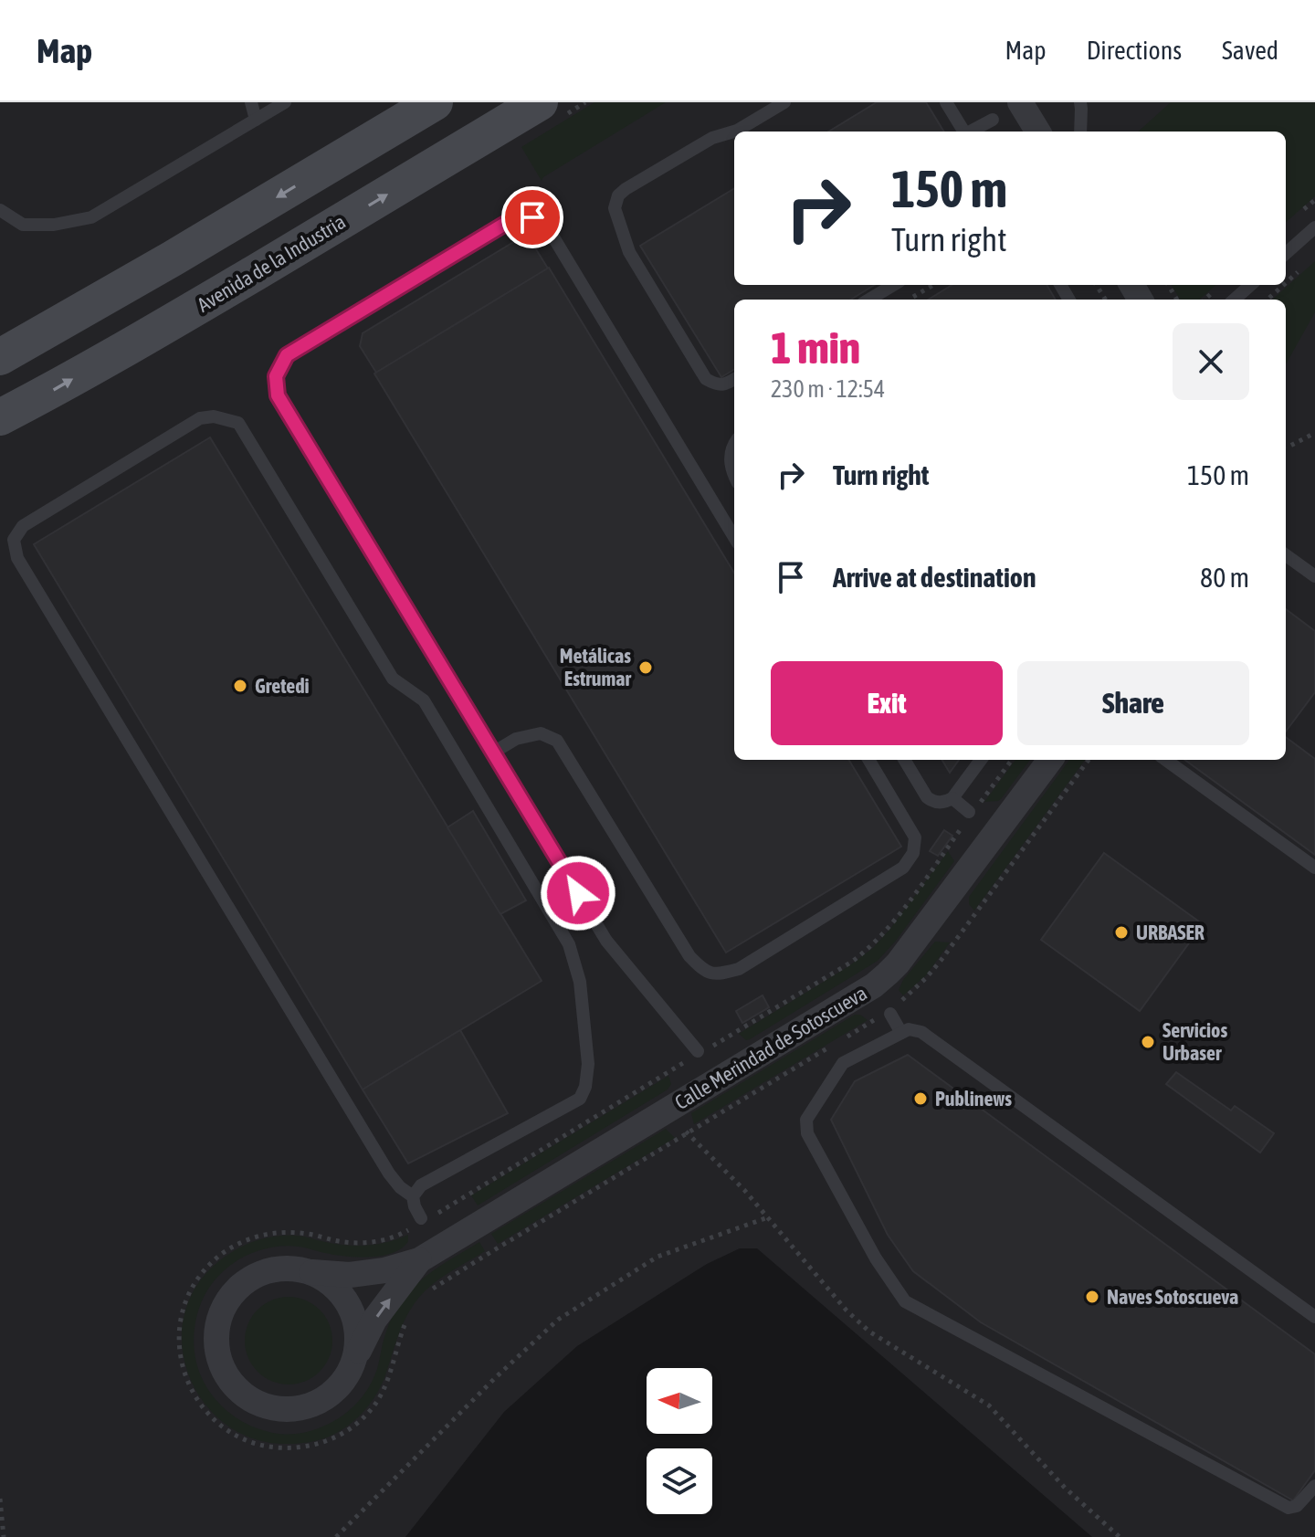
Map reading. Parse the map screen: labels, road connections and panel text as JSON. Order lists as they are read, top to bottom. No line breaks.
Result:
{"streets":{"main road":["Avenida de la Industria"],"street":["Calle Merindad de Sotoscueva"]},"places":["Metálicas Estrumar","Gretedi","URBASER","Servicios Urbaser","Publinews","Naves Sotoscueva"],"north":"left","page":{"header":"Map","nav":["Map","Directions","Saved"],"turn":["150 m","Turn right"],"heading":["1 min","230 m · 12:54"],"list":[{"name":"Turn right","value":"150 m"},{"name":"Arrive at destination","value":"80 m"}],"buttons":["Exit","Share"]}}
